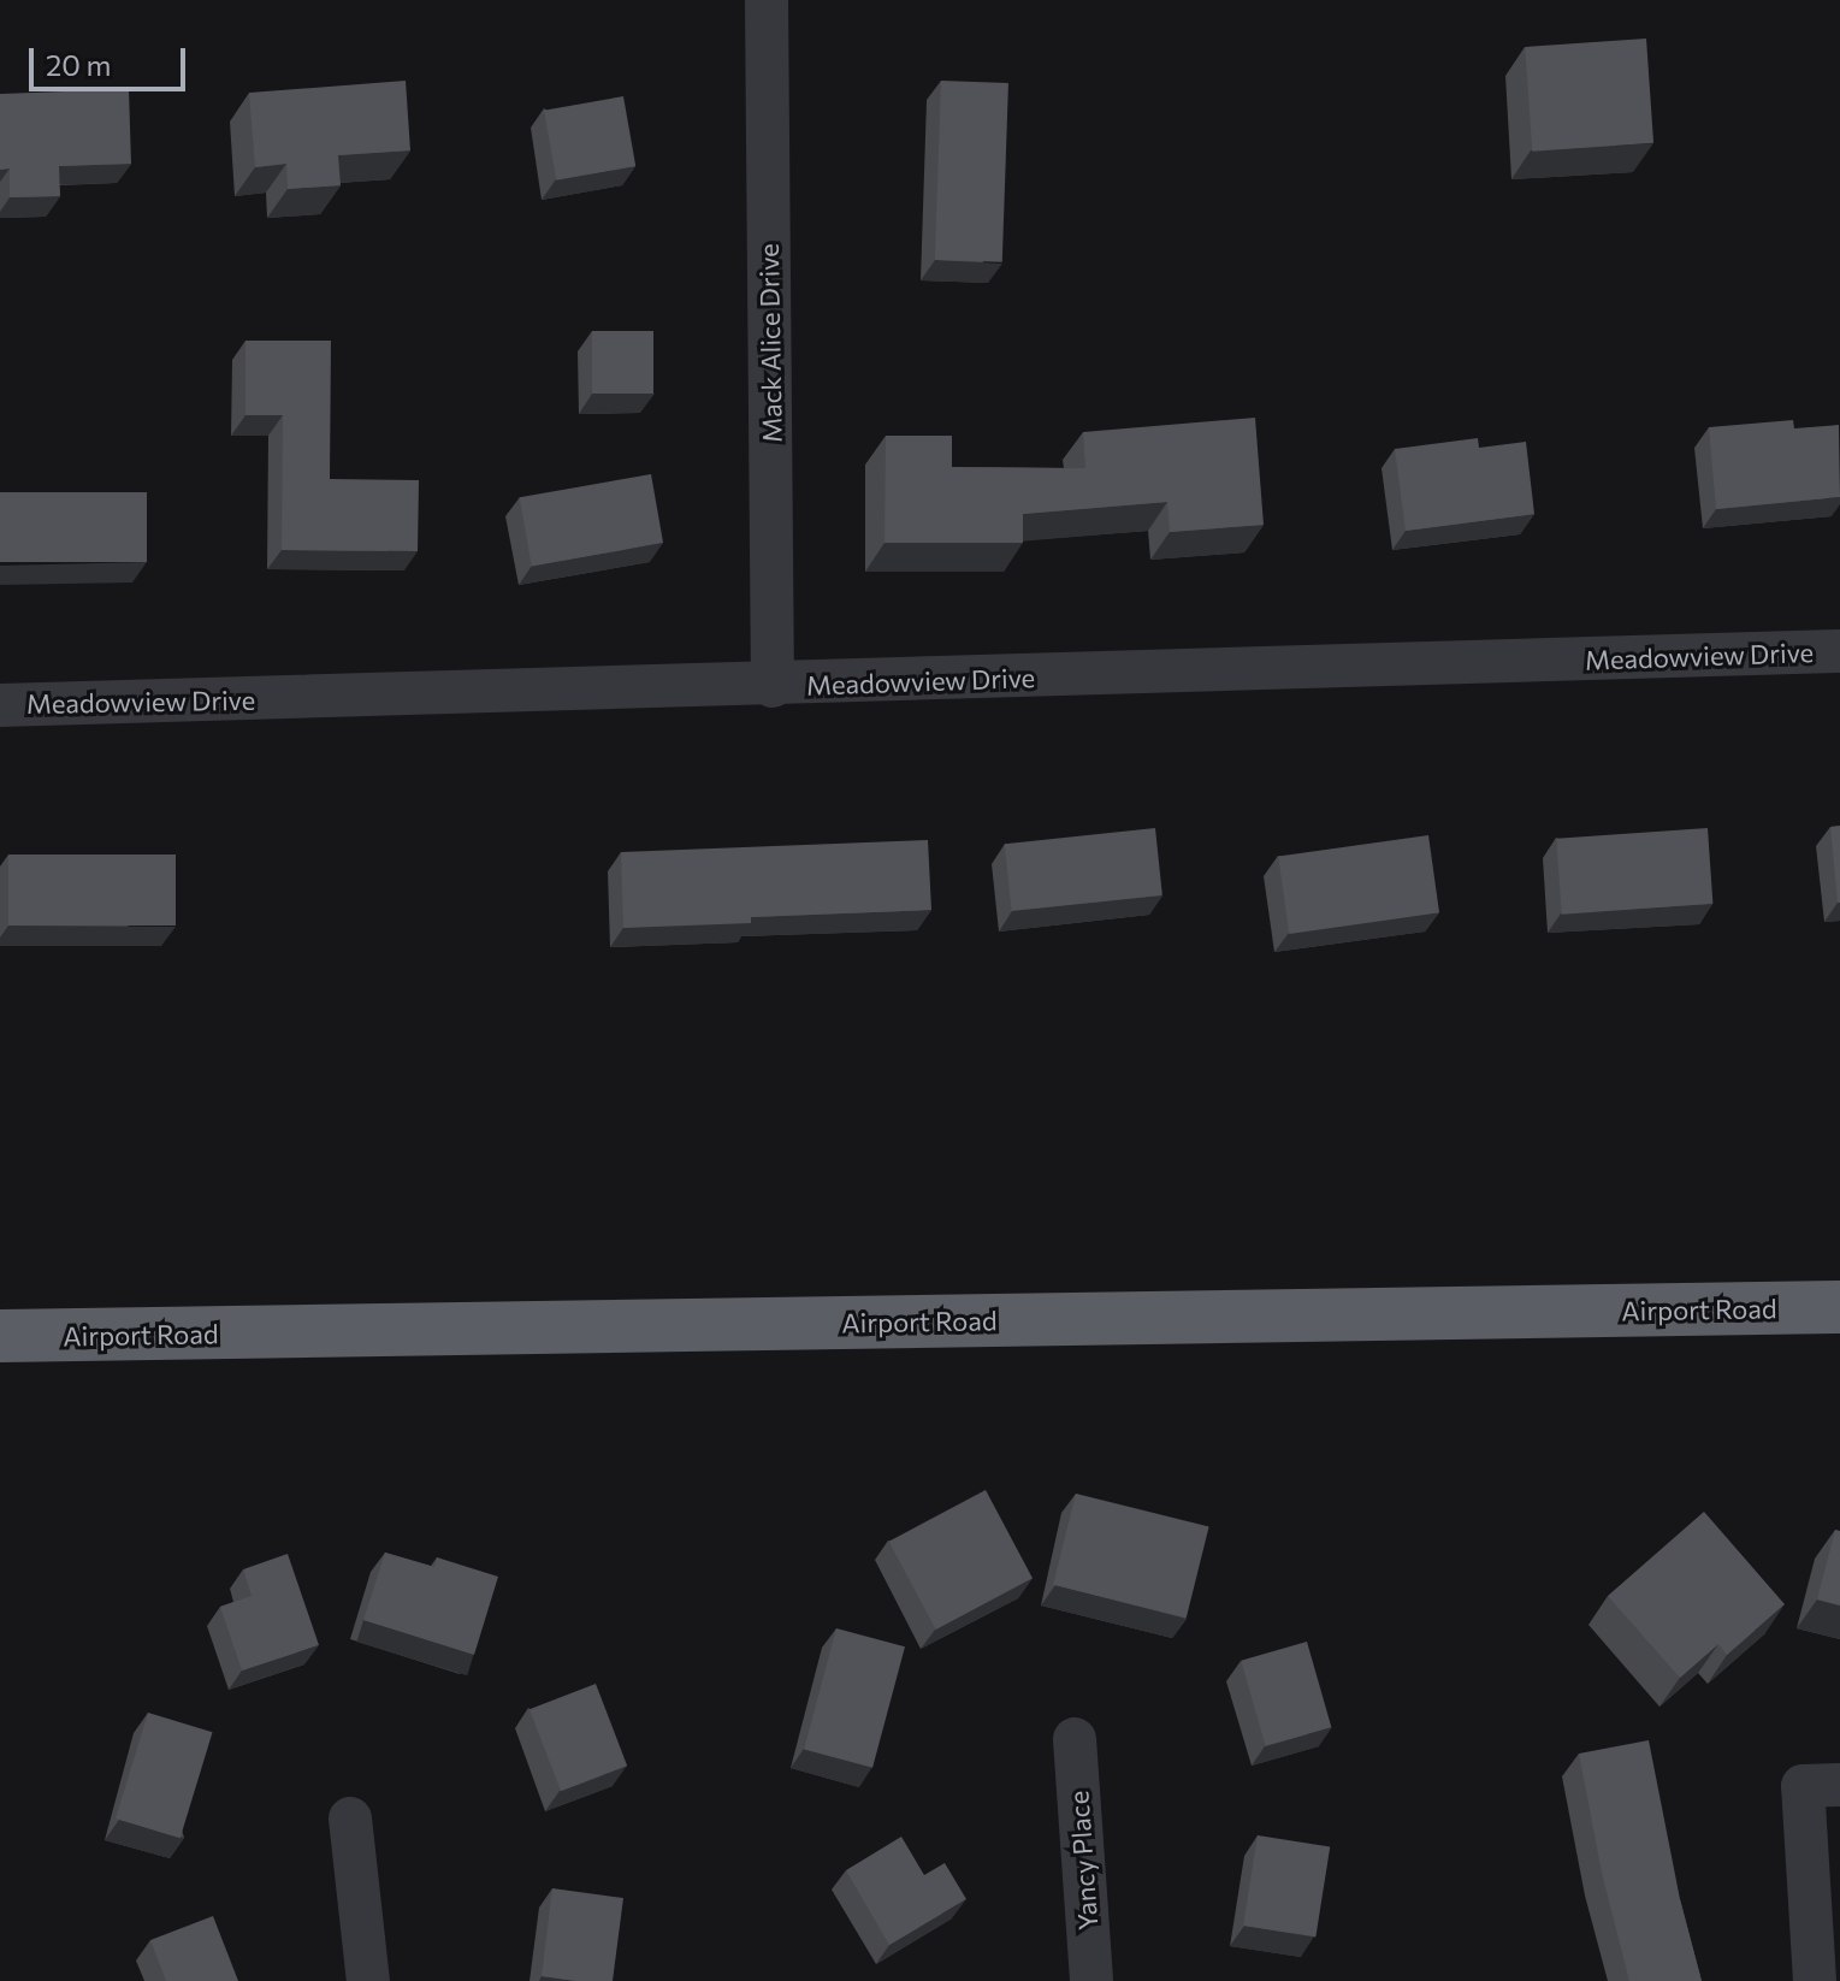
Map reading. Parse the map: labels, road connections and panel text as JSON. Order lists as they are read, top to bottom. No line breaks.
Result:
{"streets":{"highway":["Airport Road"],"street":["Mack Alice Drive","Meadowview Drive","Yancy Place"]},"crossings":[["Mack Alice Drive","Meadowview Drive"]],"scale_bar":"20 m"}
